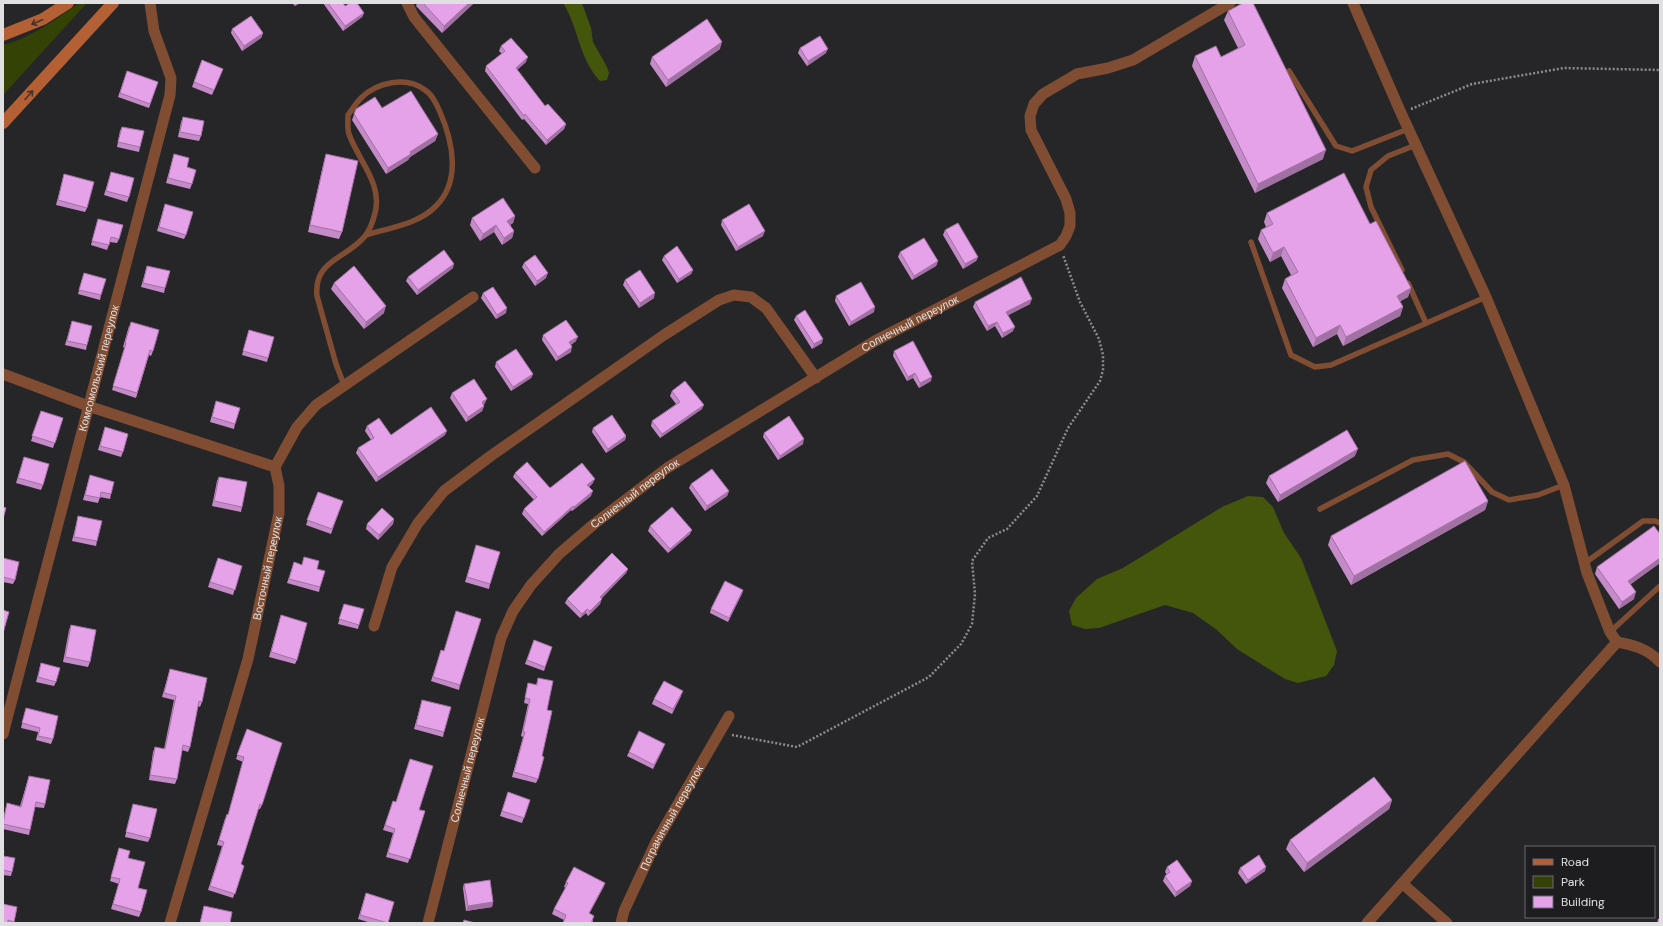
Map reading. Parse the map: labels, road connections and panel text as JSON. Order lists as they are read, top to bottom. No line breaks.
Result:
{"streets":{"street":["Солнечный переулок","Комсомольский переулок","Восточный переулок","Пограничный переулок"]},"legend":["Road","Park","Building"]}
